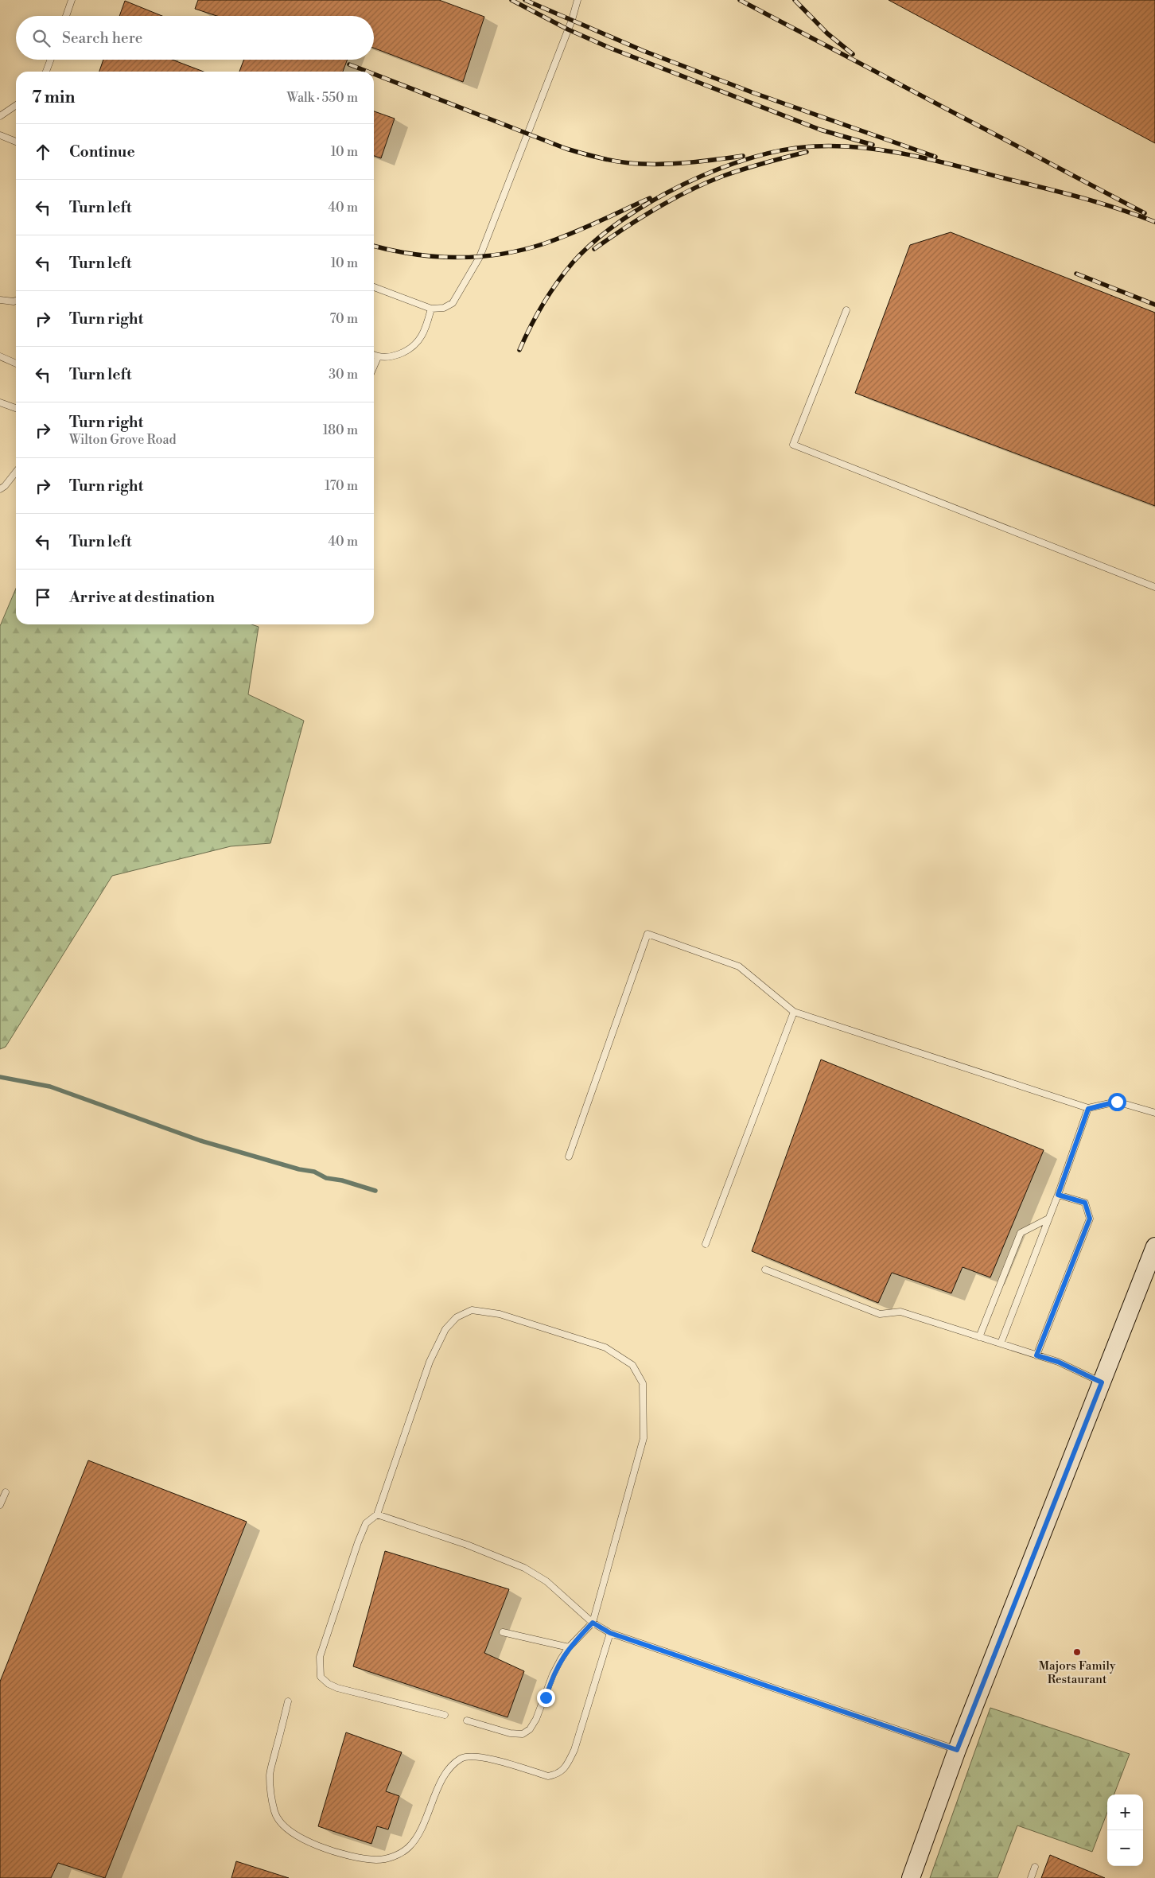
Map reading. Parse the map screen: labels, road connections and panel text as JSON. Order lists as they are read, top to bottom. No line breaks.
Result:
{"places":["Majors Family Restaurant"],"page":{"search":"Search here","heading":["7 min","Walk · 550 m"],"list":[["Continue","10 m"],["Turn left","40 m"],["Turn left","10 m"],["Turn right","70 m"],["Turn left","30 m"],["Turn right","Wilton Grove Road","180 m"],["Turn right","170 m"],["Turn left","40 m"],"Arrive at destination"],"map_buttons":["+","−"]}}
